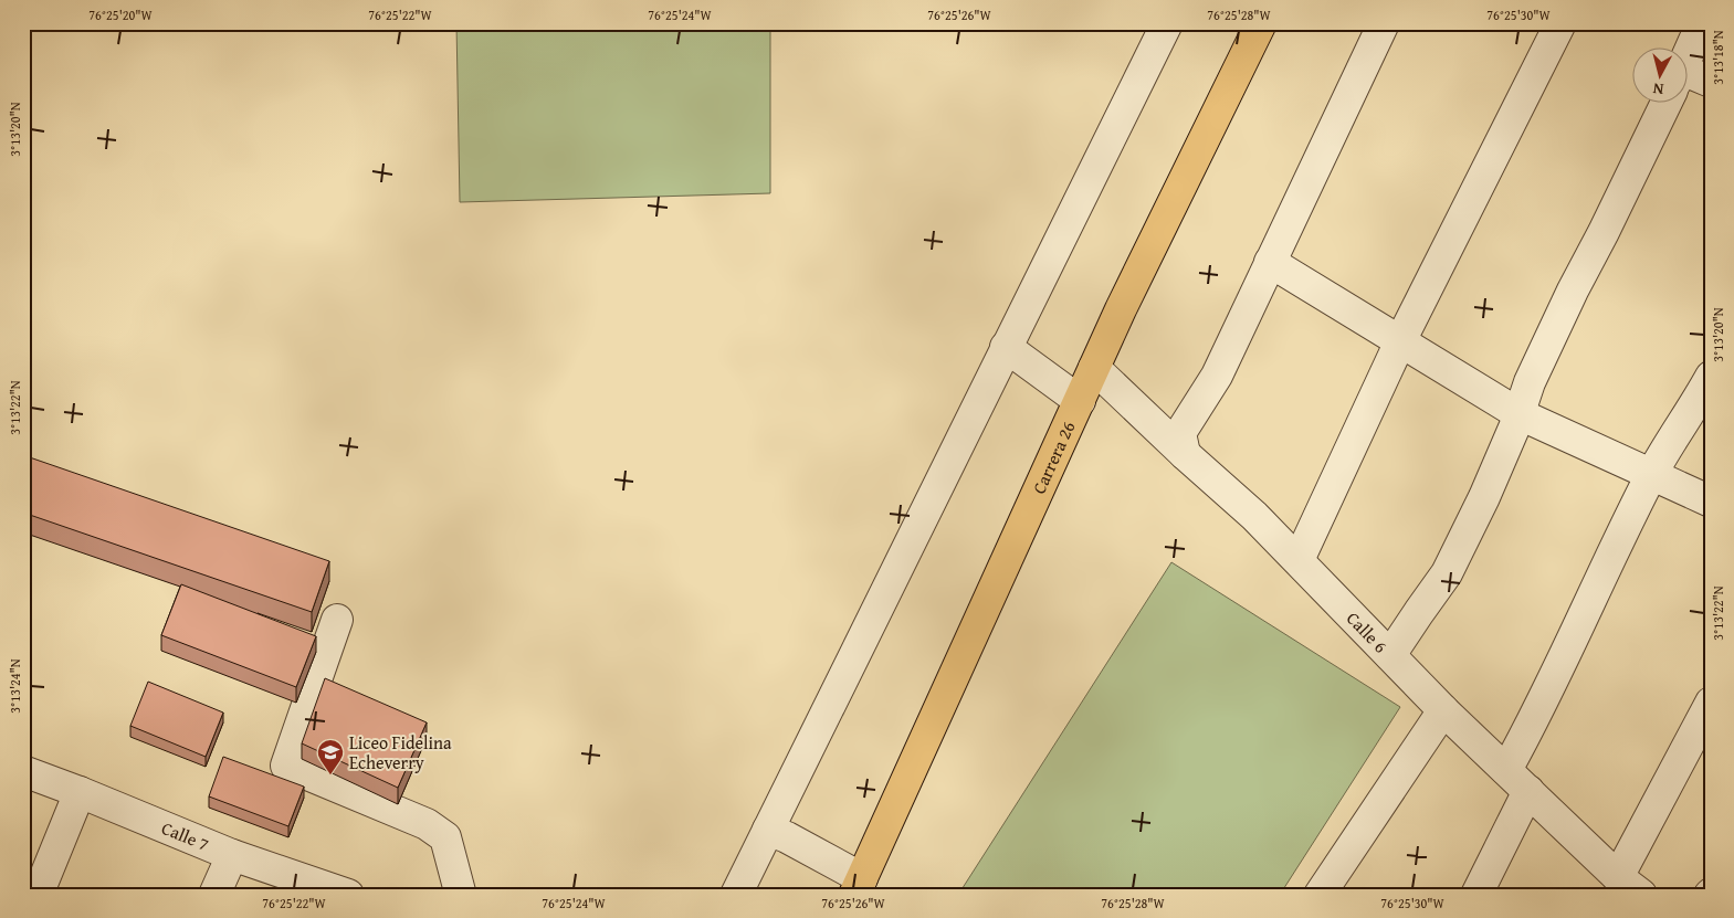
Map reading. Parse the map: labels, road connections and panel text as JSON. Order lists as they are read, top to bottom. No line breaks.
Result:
{"streets":{"main road":["Carrera 26"],"street":["Calle 6","Calle 7"]},"crossings":[["Carrera 26","Calle 6"]],"places":{"school or university":["Liceo Fidelina Echeverry"]},"north":"bottom","coordinates":["76°25'20\"W","76°25'22\"W","76°25'24\"W","76°25'26\"W","76°25'28\"W","76°25'30\"W","3°13'18\"N","3°13'20\"N","3°13'22\"N","3°13'24\"N"]}
